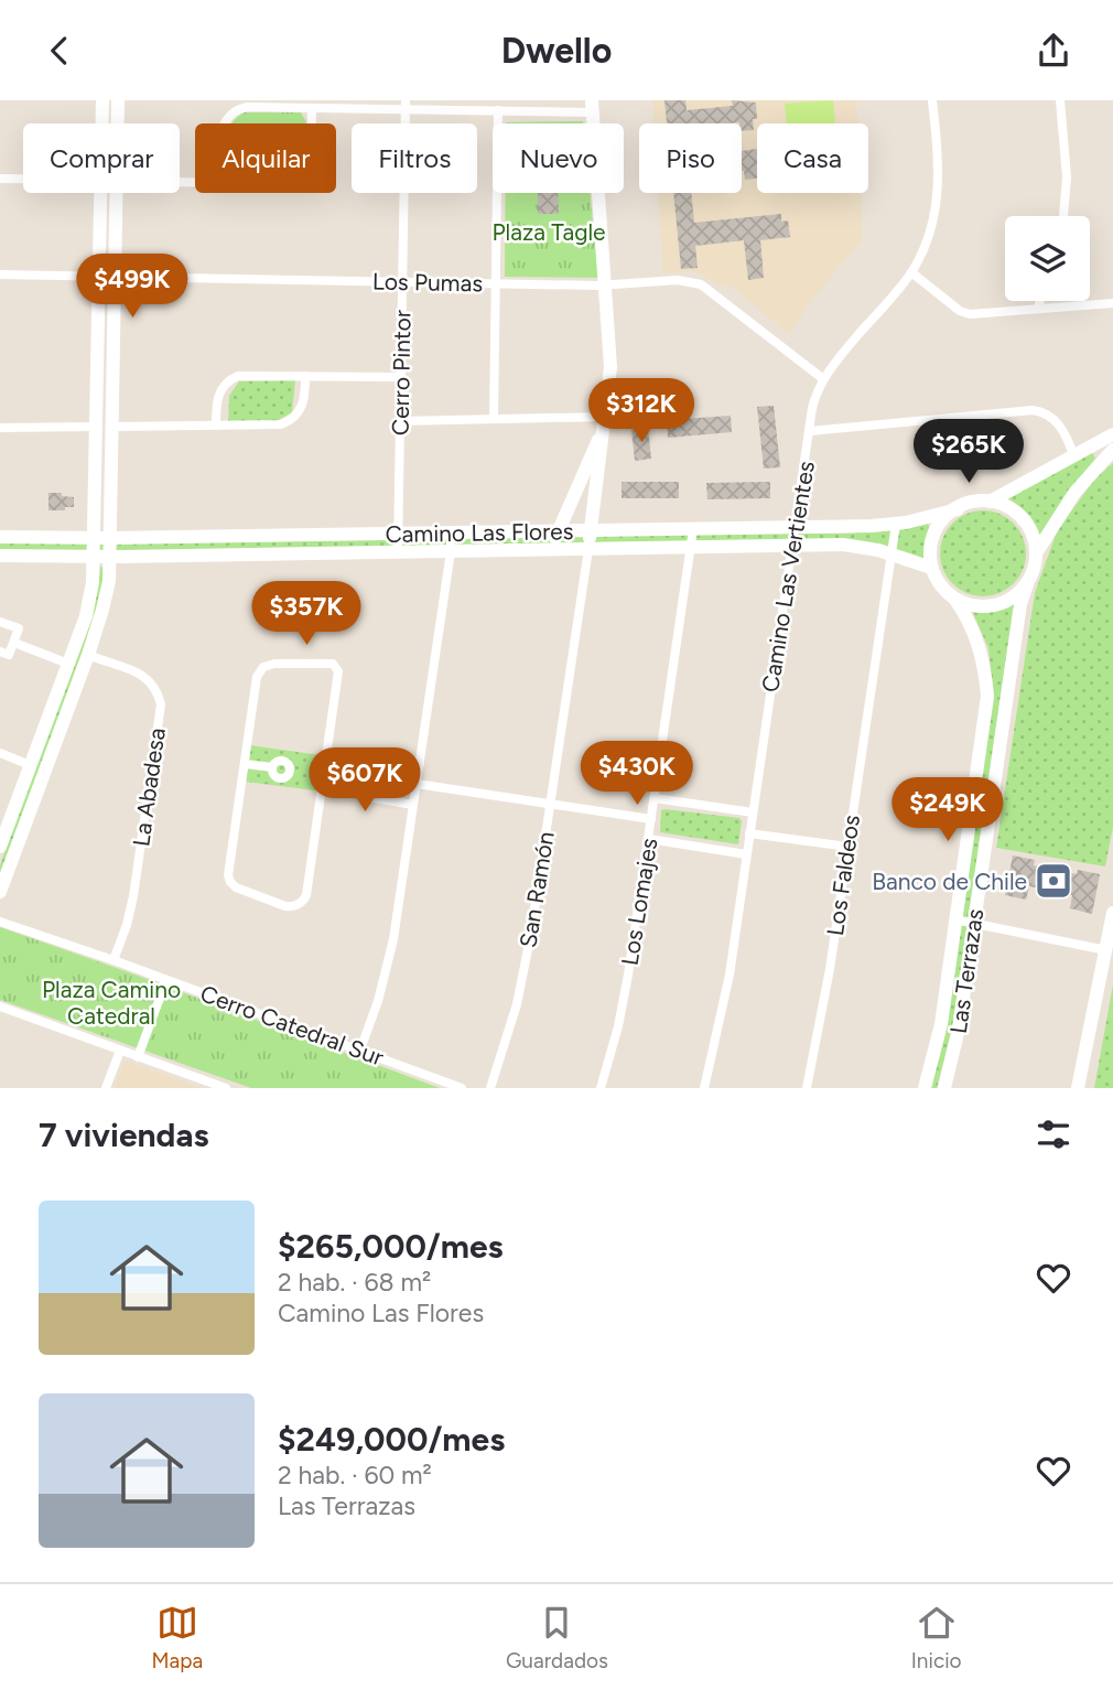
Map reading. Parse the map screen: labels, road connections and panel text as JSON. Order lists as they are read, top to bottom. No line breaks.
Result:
{"streets":{"street":["Los Pumas","Cerro Pintor","Camino Las Flores","Camino Las Vertientes","La Abadesa","Los Faldeos","San Ramón","Los Lomajes","Las Terrazas","Cerro Catedral Sur"]},"crossings":[["Los Pumas","Cerro Pintor"],["Los Pumas","Camino Las Vertientes"],["Cerro Pintor","Camino Las Flores"],["Camino Las Flores","Camino Las Vertientes"],["Camino Las Flores","Los Faldeos"],["Camino Las Flores","San Ramón"],["Camino Las Flores","Los Lomajes"],["Camino Las Flores","Las Terrazas"],["La Abadesa","Cerro Catedral Sur"]],"parks":["Plaza Tagle","Plaza Camino Catedral"],"places":{"bank":["Banco de Chile"]},"page":{"header":"Dwello","chip":["Comprar","Alquilar","Filtros","Nuevo","Piso","Casa"],"price":["$499K","$312K","$265K","$357K","$430K","$607K","$249K"],"heading":"7 viviendas","list":[{"name":"$265,000/mes","note":"2 hab. · 68 m² · Camino Las Flores"},{"name":"$249,000/mes","note":"2 hab. · 60 m² · Las Terrazas"}],"tabs":["Mapa","Guardados","Inicio"]}}
